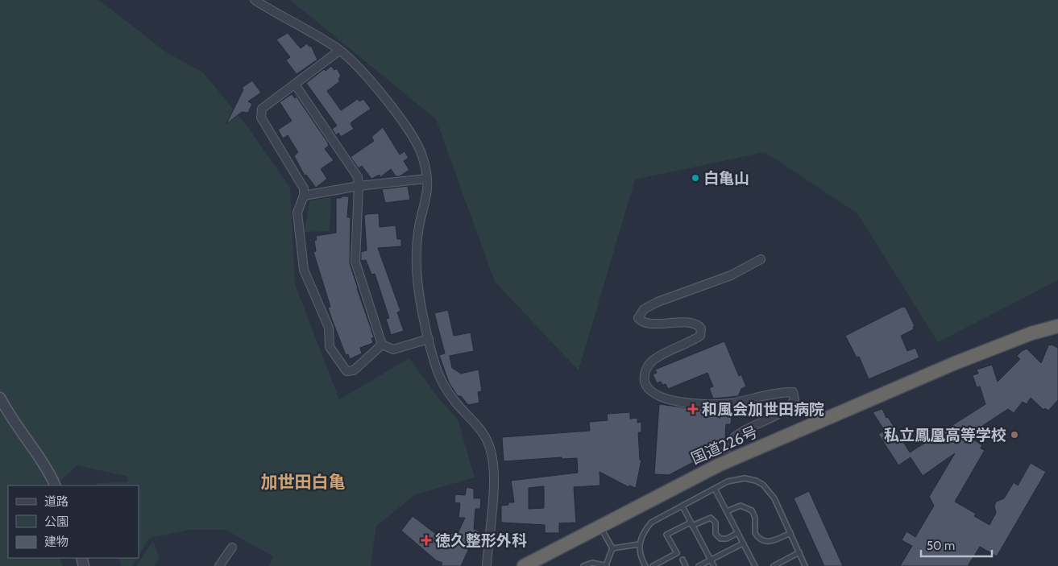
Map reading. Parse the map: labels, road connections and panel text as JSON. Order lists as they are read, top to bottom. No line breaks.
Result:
{"streets":{"highway":["国道226号"]},"districts":["加世田白亀"],"places":{"other":["白亀山","私立鳳凰高等学校"],"health":["和風会加世田病院","徳久整形外科"]},"legend":["道路","公園","建物"],"scale_bar":"50 m"}
